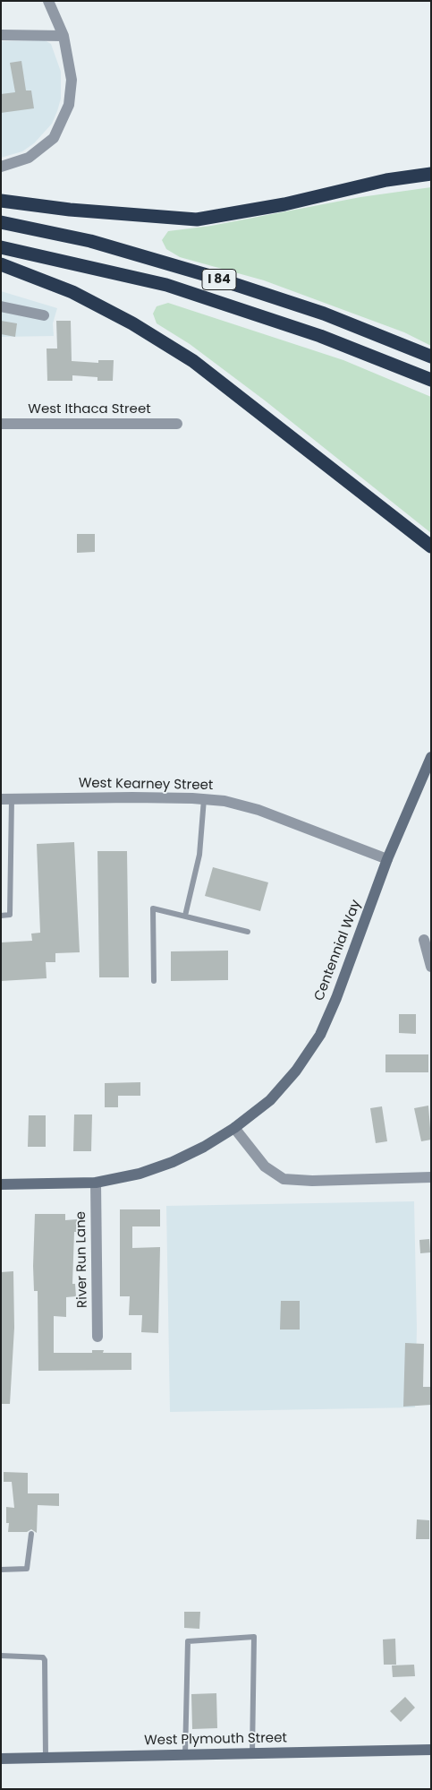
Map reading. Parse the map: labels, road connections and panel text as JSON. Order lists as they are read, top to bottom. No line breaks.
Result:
{"streets":{"highway":["I 84"],"main road":["Centennial Way","West Plymouth Street"],"street":["West Ithaca Street","West Kearney Street","River Run Lane"]},"crossings":[["West Kearney Street","Centennial Way"],["Centennial Way","River Run Lane"]]}
